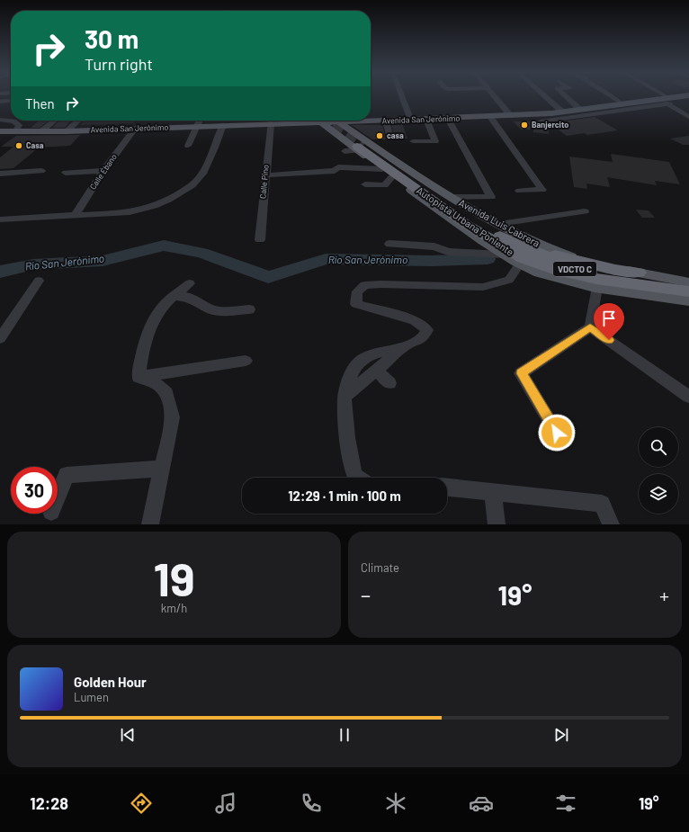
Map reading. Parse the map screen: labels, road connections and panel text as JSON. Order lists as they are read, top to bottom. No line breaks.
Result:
{"streets":{"highway":["Autopista Urbana Poniente","VDCTO C"],"main road":["Avenida San Jerónimo","Avenida Luis Cabrera"],"street":["Calle Ébano","Calle Pino"]},"crossings":[["Avenida San Jerónimo","Calle Ébano"],["Avenida San Jerónimo","Calle Pino"],["Avenida San Jerónimo","Avenida Luis Cabrera"],["Autopista Urbana Poniente","Avenida Luis Cabrera"]],"water":["Río San Jerónimo"],"places":["Banjercito","casa","Casa"],"page":{"turn":["30 m","Turn right"],"then":"Then","limit":"30","trip":"12:29 · 1 min · 100 m","tile":[["19","km/h"],"Climate"],"heat":["−","19°","+"],"song":["Golden Hour","Lumen"],"tabs":["12:28","19°"]}}
